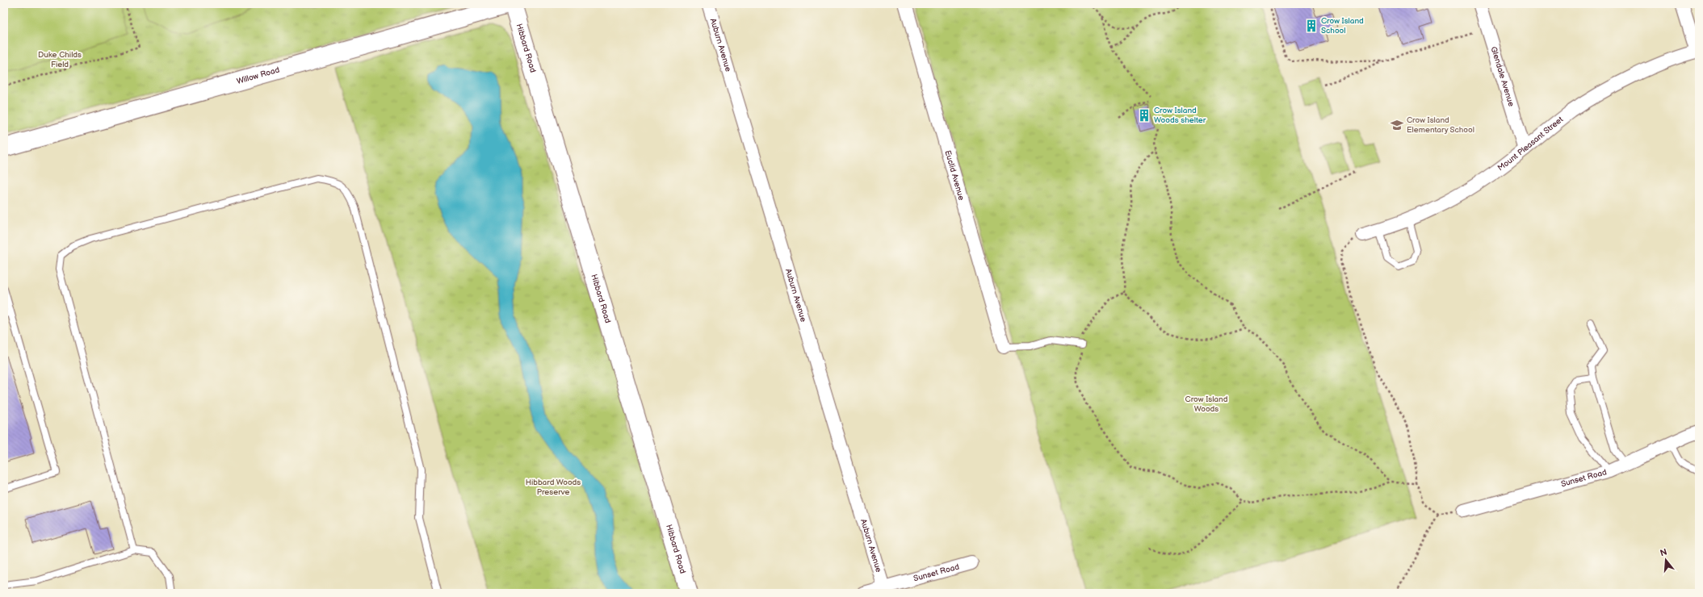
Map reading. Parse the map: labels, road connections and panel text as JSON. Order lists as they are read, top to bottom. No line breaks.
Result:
{"streets":{"street":["Auburn Avenue","Hibbard Road","Willow Road","Glendale Avenue","Mount Pleasant Street","Euclid Avenue","Sunset Road"]},"crossings":[["Auburn Avenue","Sunset Road"],["Hibbard Road","Willow Road"],["Glendale Avenue","Mount Pleasant Street"]],"parks":["Duke Childs Field","Crow Island Woods","Hibbard Woods Preserve"],"places":{"building":["Crow Island School","Crow Island Woods shelter"],"school or university":["Crow Island Elementary School"]},"north":"top"}
